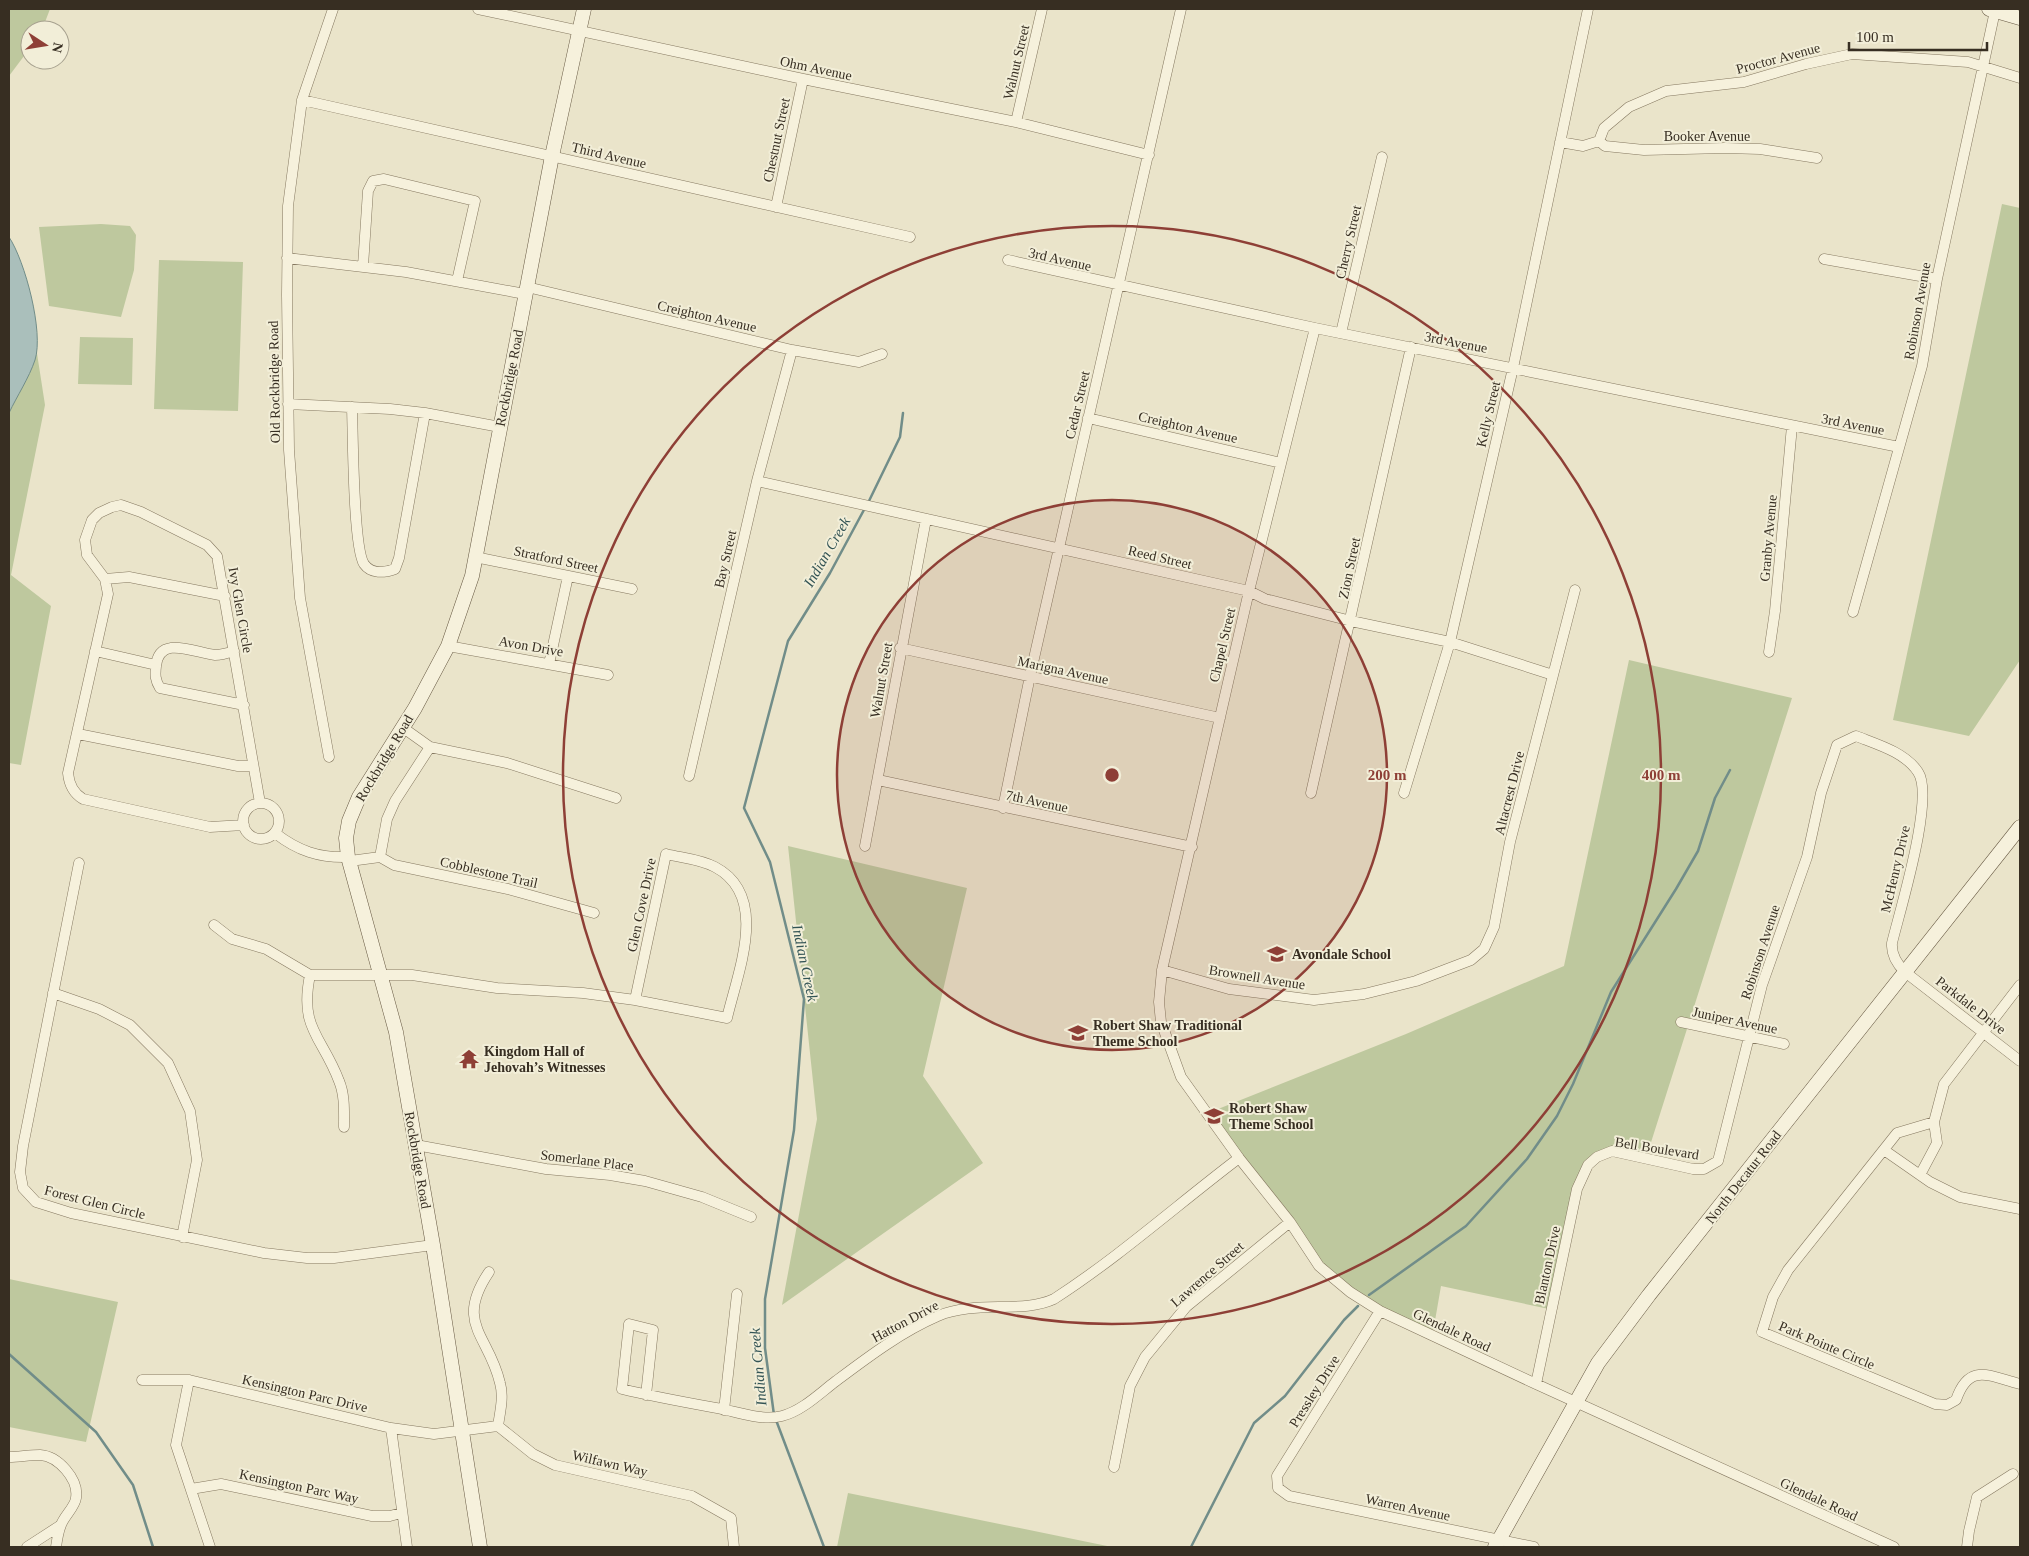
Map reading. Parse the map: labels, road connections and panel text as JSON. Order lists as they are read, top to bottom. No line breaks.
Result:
{"streets":{"street":["Proctor Avenue","Walnut Street","Ohm Avenue","Booker Avenue","Chestnut Street","Third Avenue","Cherry Street","3rd Avenue","Robinson Avenue","Creighton Avenue","Rockbridge Road","Old Rockbridge Road","Cedar Street","Kelly Street","Granby Avenue","Reed Street","Stratford Street","Bay Street","Zion Street","Ivy Glen Circle","Chapel Street","Avon Drive","Marigna Avenue","Altacrest Drive","7th Avenue","McHenry Drive","Cobblestone Trail","Glen Cove Drive","Brownell Avenue","Parkdale Drive","Juniper Avenue","Bell Boulevard","Somerlane Place","North Decatur Road","Forest Glen Circle","Blanton Drive","Lawrence Street","Hatton Drive","Glendale Road","Park Pointe Circle","Pressley Drive","Kensington Parc Drive","Wilfawn Way","Kensington Parc Way","Warren Avenue"]},"crossings":[["Proctor Avenue","Booker Avenue"],["Proctor Avenue","Robinson Avenue"],["Walnut Street","Ohm Avenue"],["Walnut Street","Reed Street"],["Walnut Street","Marigna Avenue"],["Walnut Street","7th Avenue"],["Ohm Avenue","Chestnut Street"],["Ohm Avenue","Rockbridge Road"],["Ohm Avenue","Cedar Street"],["Chestnut Street","Third Avenue"],["Third Avenue","Rockbridge Road"],["Third Avenue","Old Rockbridge Road"],["Cherry Street","3rd Avenue"],["3rd Avenue","Robinson Avenue"],["3rd Avenue","Cedar Street"],["3rd Avenue","Kelly Street"],["3rd Avenue","Granby Avenue"],["3rd Avenue","Zion Street"],["3rd Avenue","Chapel Street"],["Robinson Avenue","McHenry Drive"],["Robinson Avenue","Juniper Avenue"],["Robinson Avenue","Bell Boulevard"],["Creighton Avenue","Rockbridge Road"],["Creighton Avenue","Old Rockbridge Road"],["Creighton Avenue","Cedar Street"],["Creighton Avenue","Bay Street"],["Creighton Avenue","Chapel Street"],["Rockbridge Road","Stratford Street"],["Rockbridge Road","Avon Drive"],["Rockbridge Road","Glen Cove Drive"],["Rockbridge Road","Somerlane Place"],["Rockbridge Road","Forest Glen Circle"],["Rockbridge Road","Kensington Parc Drive"],["Cedar Street","Reed Street"],["Cedar Street","Marigna Avenue"],["Cedar Street","7th Avenue"],["Kelly Street","Reed Street"],["Reed Street","Bay Street"],["Reed Street","Zion Street"],["Reed Street","Chapel Street"],["Reed Street","Altacrest Drive"],["Chapel Street","Marigna Avenue"],["Chapel Street","7th Avenue"],["Chapel Street","Brownell Avenue"],["Chapel Street","Glendale Road"],["Altacrest Drive","Brownell Avenue"],["McHenry Drive","Parkdale Drive"],["McHenry Drive","North Decatur Road"],["Brownell Avenue","Glendale Road"],["Parkdale Drive","North Decatur Road"],["Bell Boulevard","Blanton Drive"],["North Decatur Road","Glendale Road"],["North Decatur Road","Warren Avenue"],["Blanton Drive","Glendale Road"],["Lawrence Street","Glendale Road"],["Hatton Drive","Glendale Road"],["Glendale Road","Pressley Drive"],["Pressley Drive","Warren Avenue"]],"water":["Indian Creek"],"places":{"school or university":["Avondale School","Robert Shaw Traditional Theme School","Robert Shaw Theme School"],"temple":["Kingdom Hall of Jehovah’s Witnesses"]},"scale_bar":"100 m","north":"right","rings":["200 m","400 m"]}
